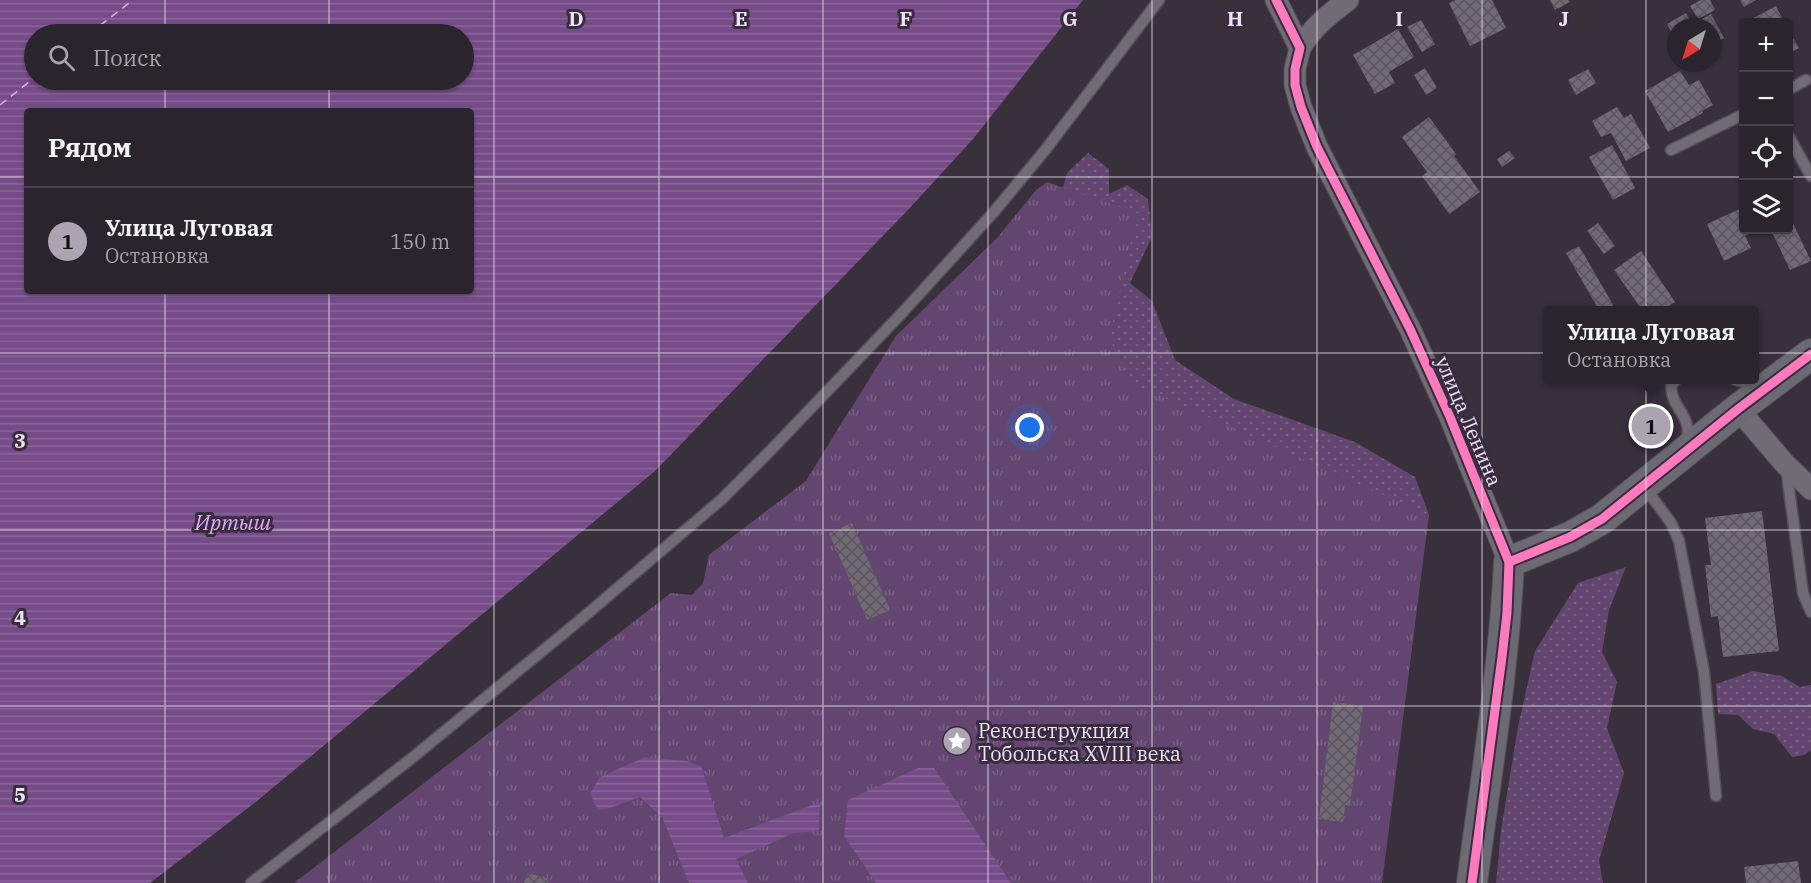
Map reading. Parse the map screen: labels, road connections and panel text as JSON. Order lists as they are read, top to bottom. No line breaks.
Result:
{"streets":{"street":["улица Ленина"]},"water":["Иртыш"],"places":{"place":["Реконструкция Тобольска XVIII века"]},"north":"bottom left","page":{"map_buttons":["+","−"],"search":"Поиск","heading":"Рядом","list":[{"mark":"1","name":"Улица Луговая","note":"Остановка","value":"150 m"}],"popup":["Улица Луговая","Остановка"],"pins":"1"},"grid":{"columns":["D","E","F","G","H","I","J"],"rows":["3","4","5"]}}
